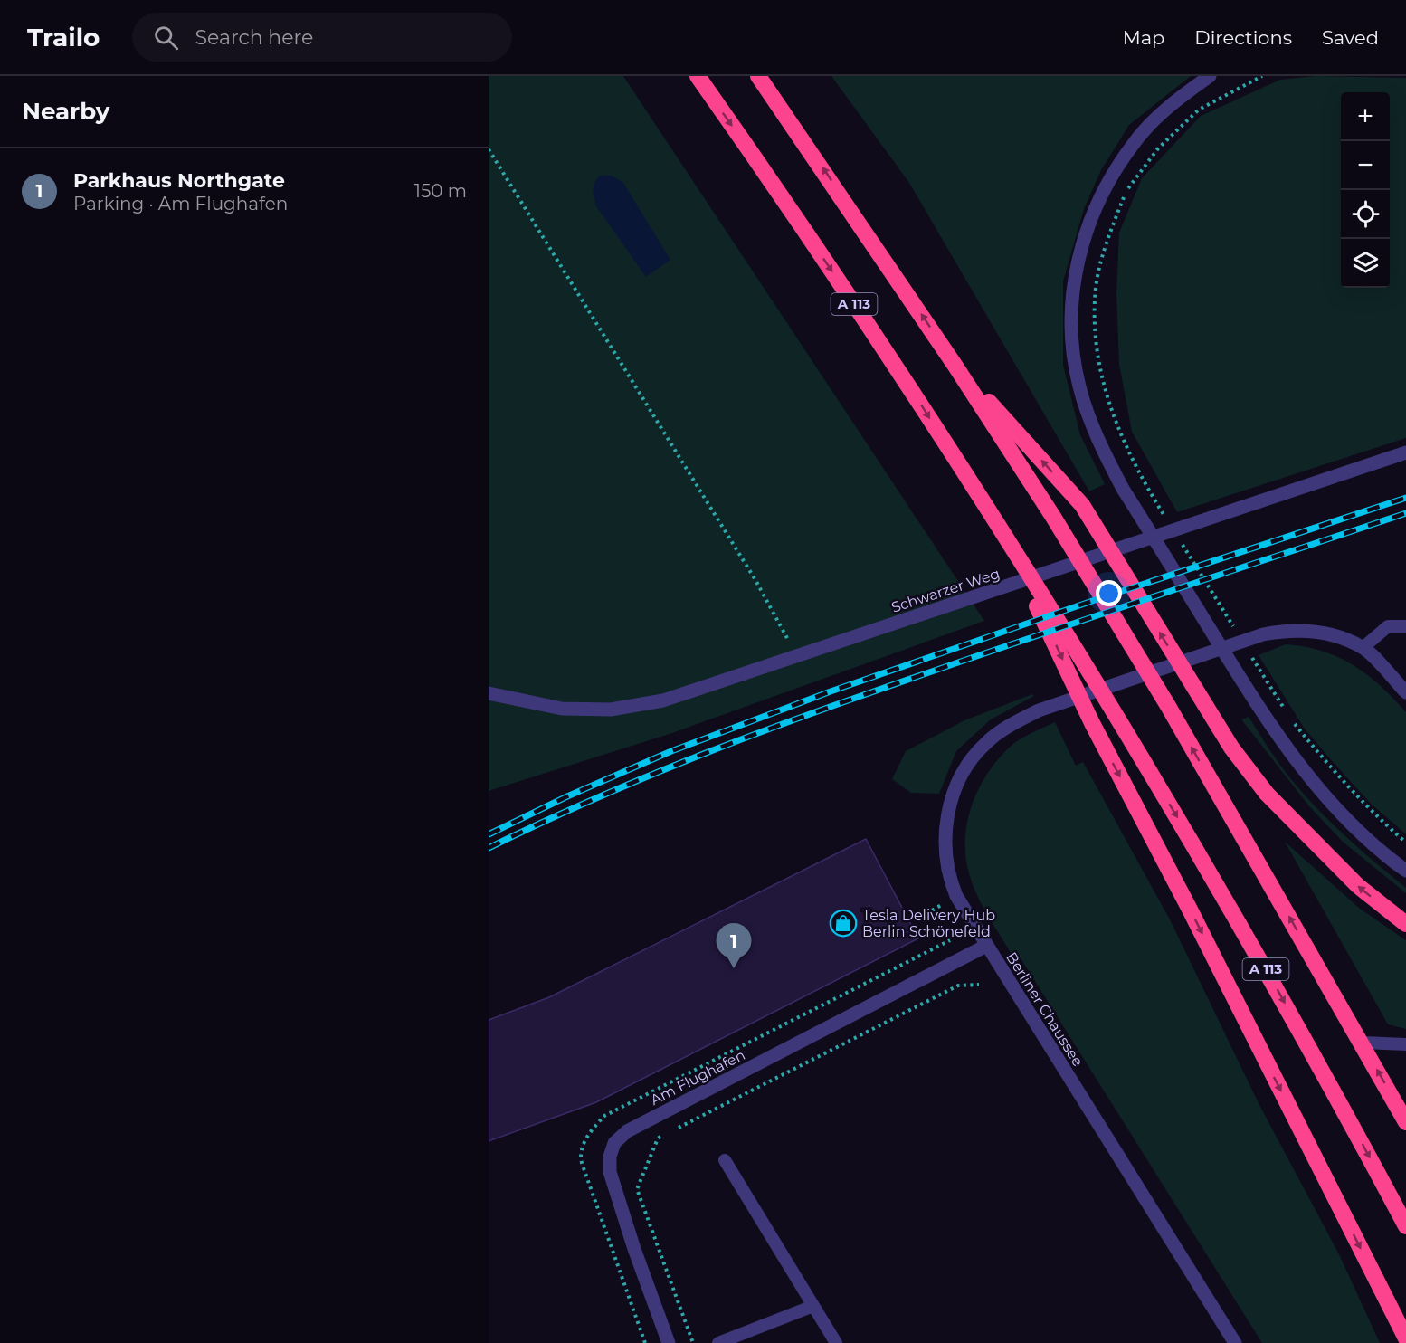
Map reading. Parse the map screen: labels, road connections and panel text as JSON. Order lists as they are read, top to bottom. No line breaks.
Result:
{"streets":{"highway":["A 113"],"street":["Schwarzer Weg","Berliner Chaussee","Am Flughafen"]},"crossings":[["Berliner Chaussee","Am Flughafen"]],"places":{"shop":["Tesla Delivery Hub Berlin Schönefeld"]},"page":{"header":"Trailo","search":"Search here","nav":["Map","Directions","Saved"],"heading":"Nearby","map_buttons":["+","−"],"list":[{"mark":"1","name":"Parkhaus Northgate","note":"Parking · Am Flughafen","value":"150 m"}],"pins":"1"}}
